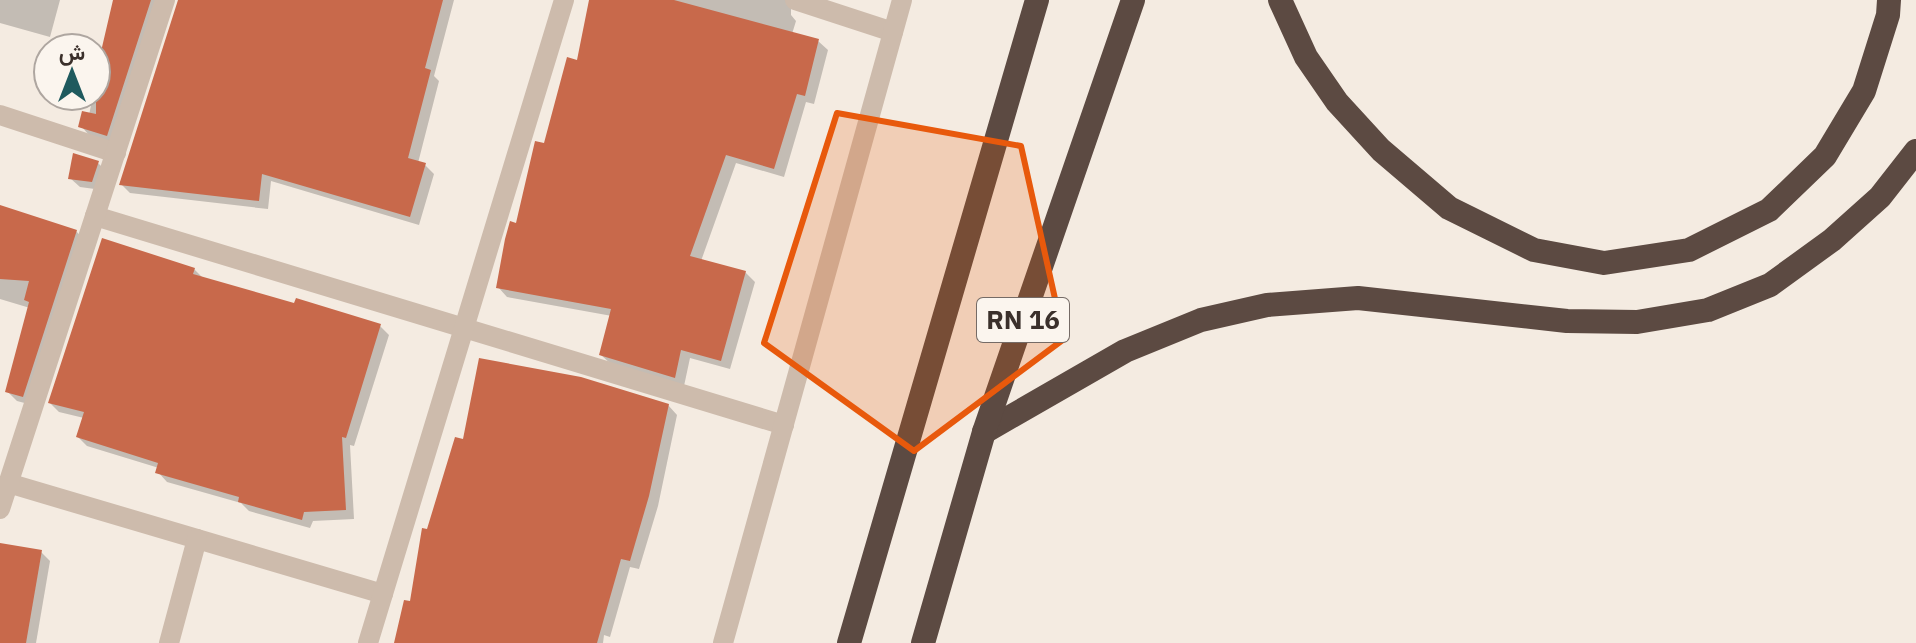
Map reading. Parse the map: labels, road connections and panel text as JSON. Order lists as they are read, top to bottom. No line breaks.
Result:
{"streets":{"highway":["RN 16"]},"north":"top"}
